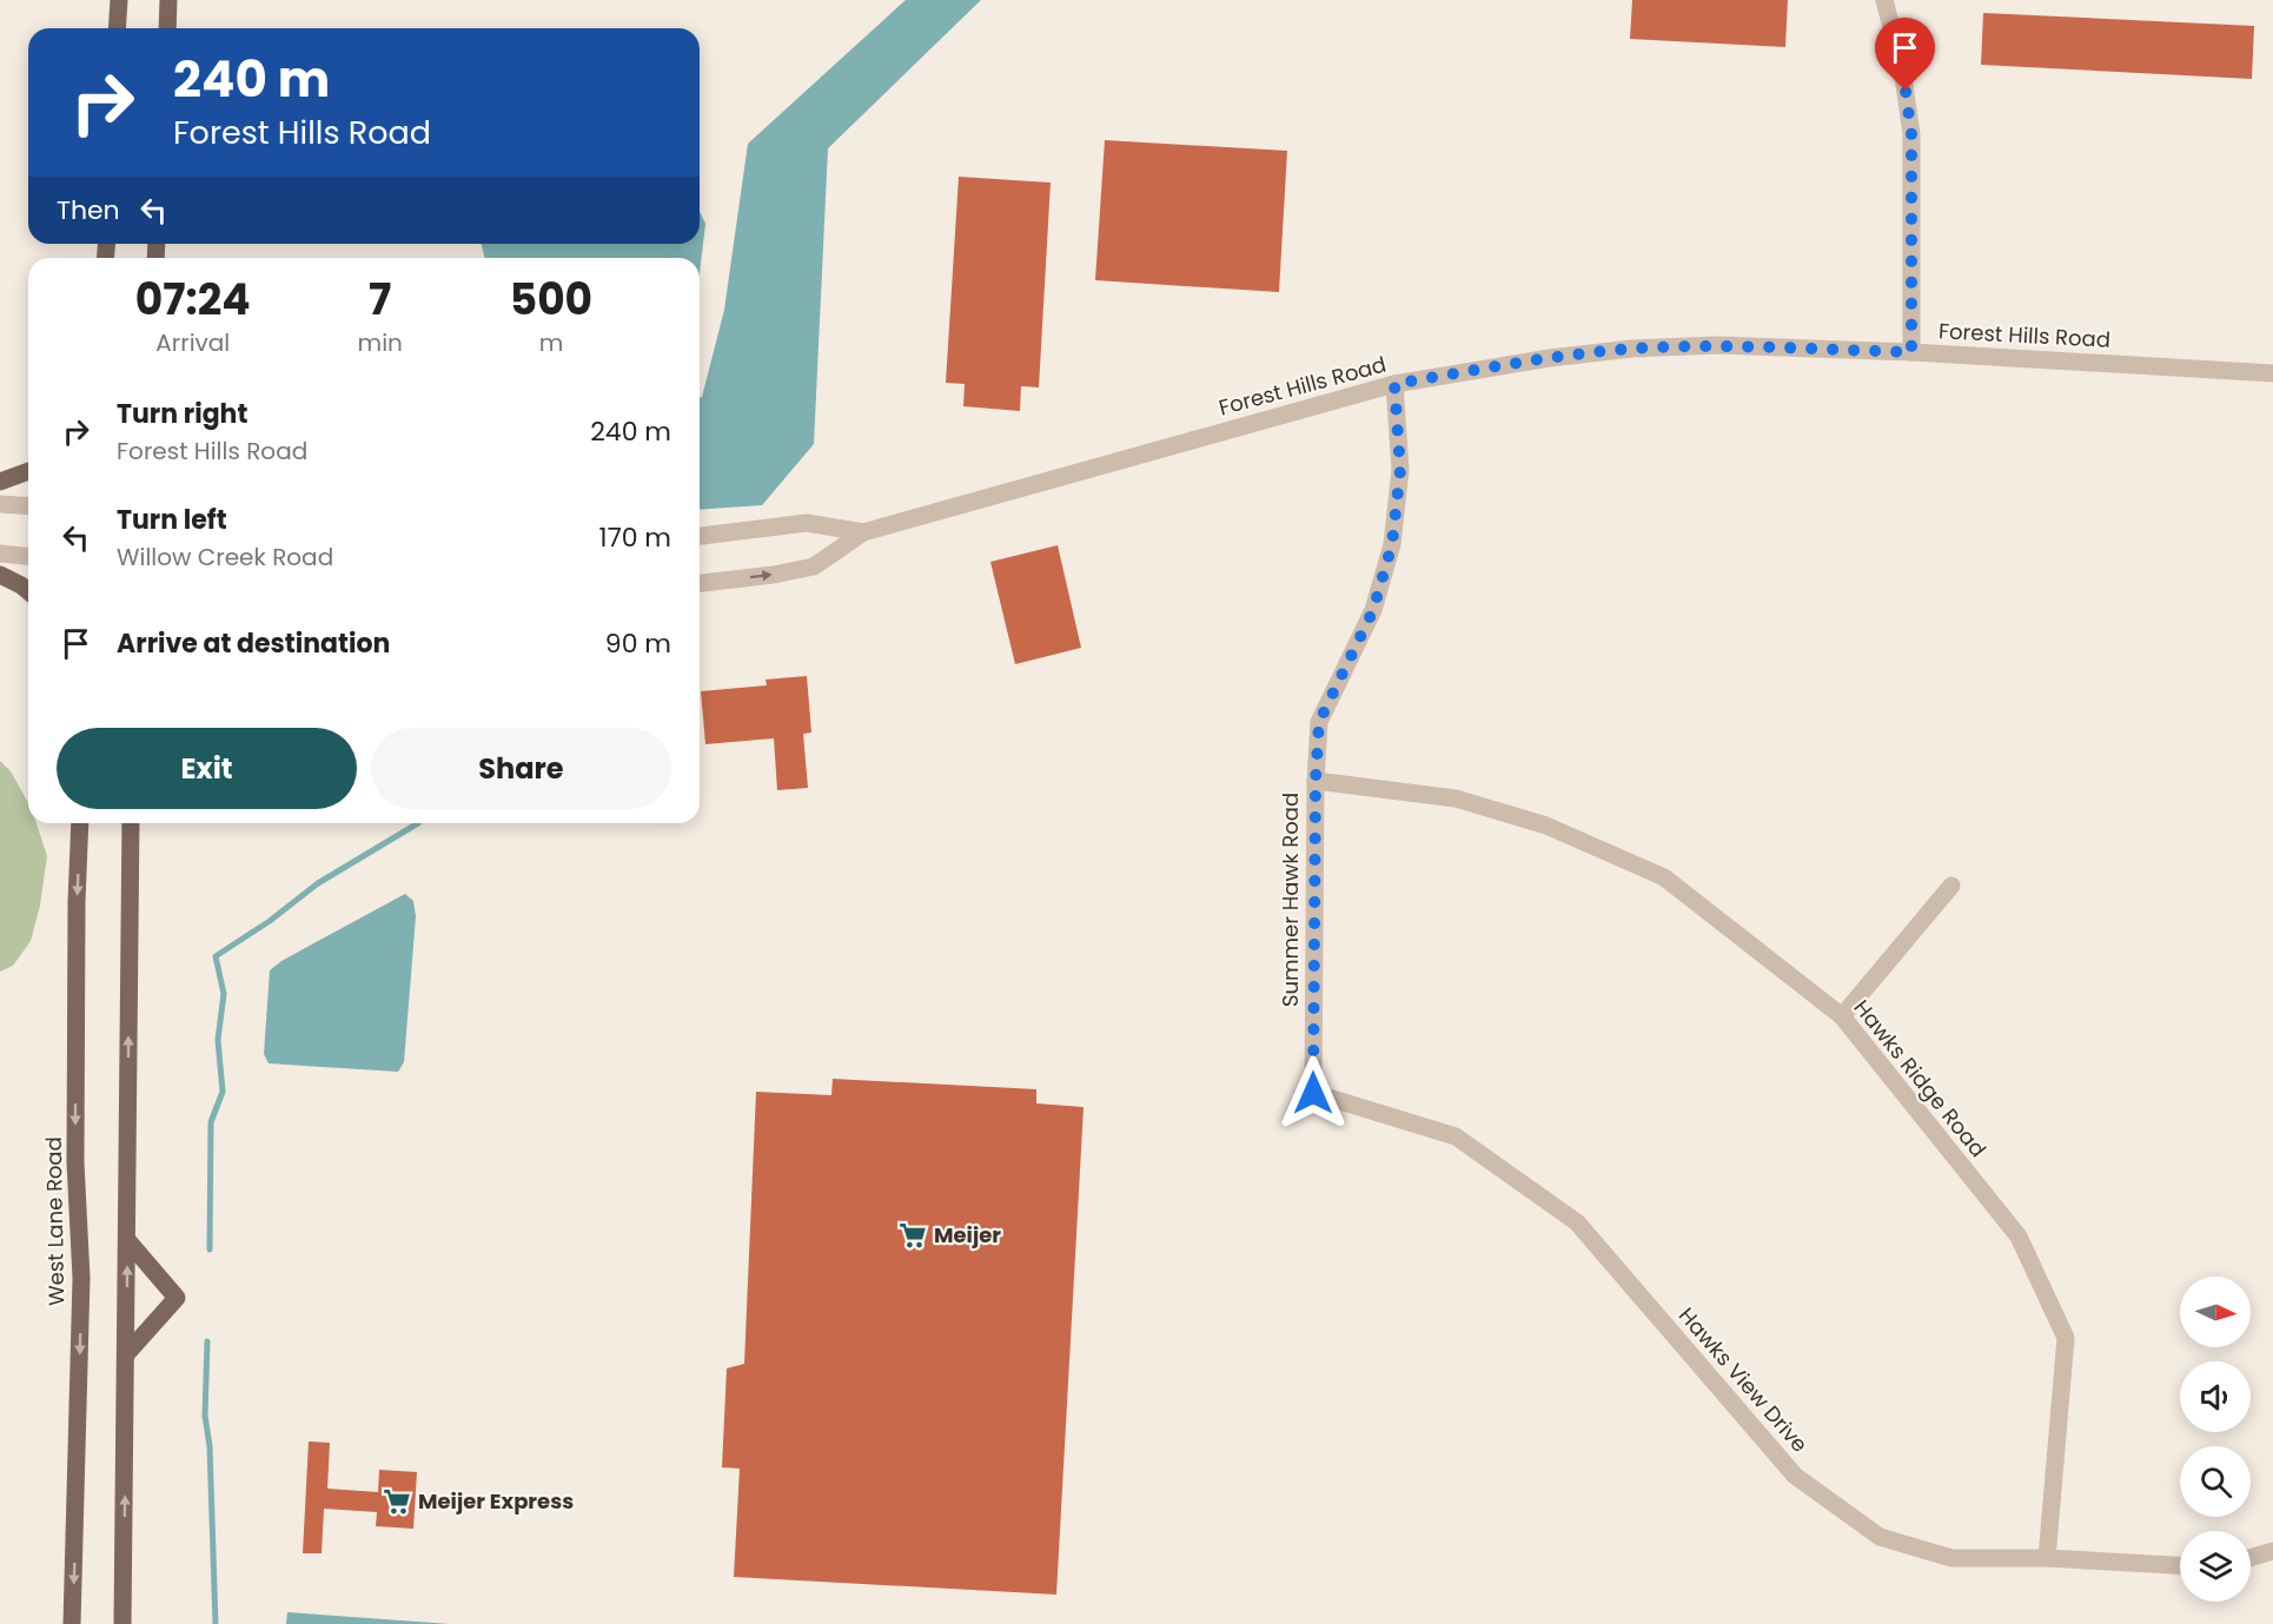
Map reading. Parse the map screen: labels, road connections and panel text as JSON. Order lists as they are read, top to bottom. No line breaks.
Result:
{"streets":{"main road":["West Lane Road"],"street":["Forest Hills Road","Summer Hawk Road","Hawks Ridge Road","Hawks View Drive"]},"crossings":[["Forest Hills Road","Summer Hawk Road"],["Summer Hawk Road","Hawks Ridge Road"],["Summer Hawk Road","Hawks View Drive"],["Hawks Ridge Road","Hawks View Drive"]],"places":{"supermarket":["Meijer","Meijer Express"]},"north":"right","page":{"turn":["240 m","Forest Hills Road"],"then":"Then","eta":["07:24","Arrival","7","min","500","m"],"list":[{"name":"Turn right","note":"Forest Hills Road","value":"240 m"},{"name":"Turn left","note":"Willow Creek Road","value":"170 m"},{"name":"Arrive at destination","value":"90 m"}],"buttons":["Exit","Share"]}}
